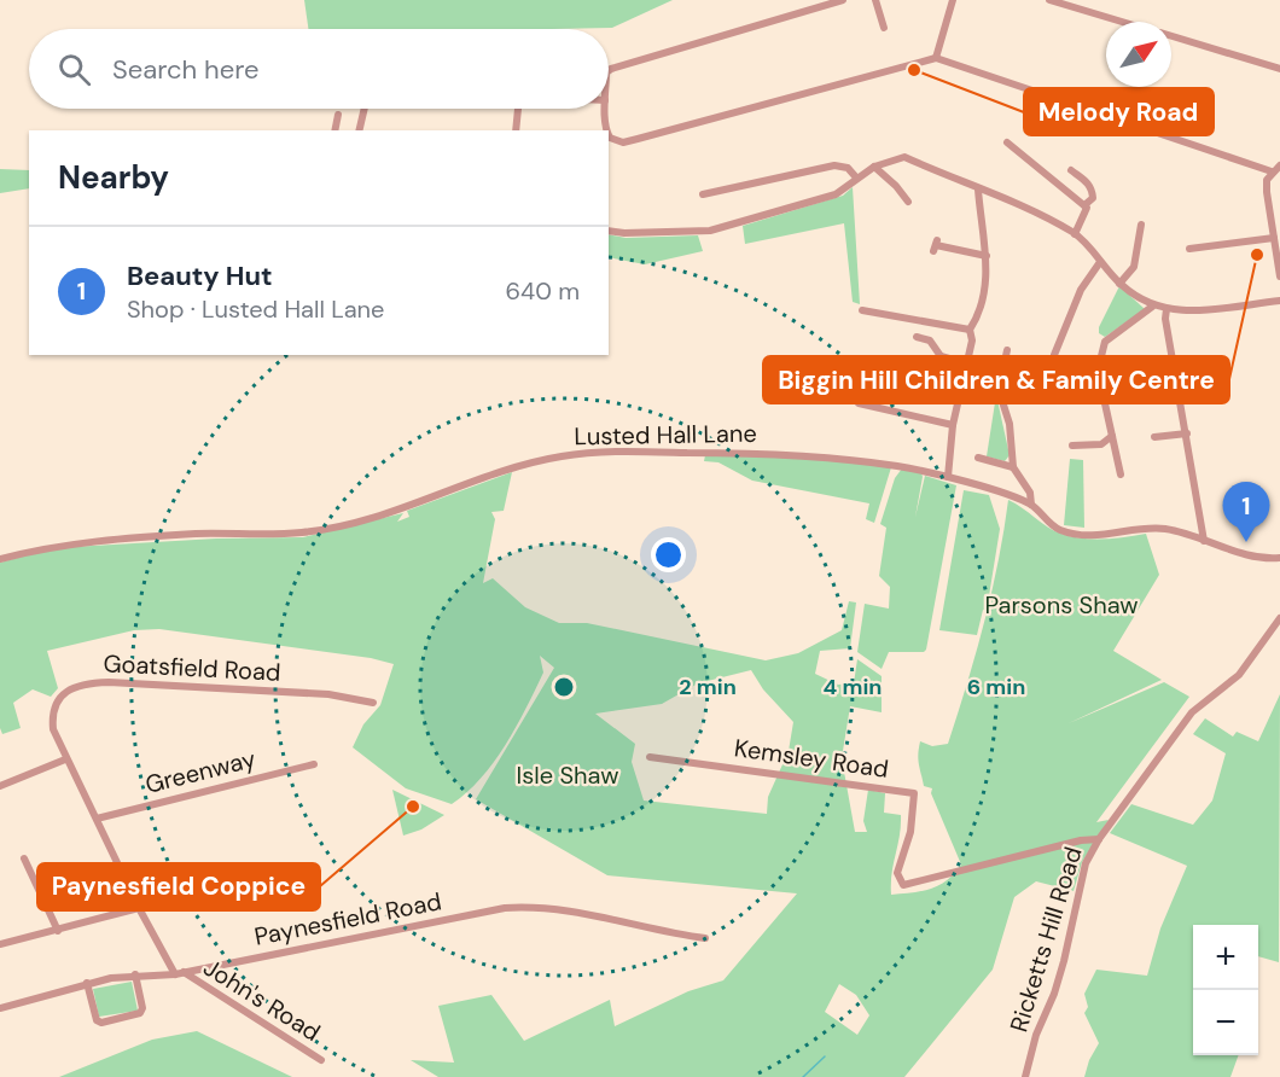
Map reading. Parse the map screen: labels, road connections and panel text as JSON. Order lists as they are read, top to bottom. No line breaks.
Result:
{"streets":{"street":["Lusted Hall Lane","Goatsfield Road","Kemsley Road","Greenway","Paynesfield Road","Ricketts Hill Road","John's Road"]},"crossings":[["Goatsfield Road","Greenway"],["Goatsfield Road","Paynesfield Road"],["Goatsfield Road","John's Road"],["Kemsley Road","Ricketts Hill Road"],["Paynesfield Road","John's Road"]],"parks":["Parsons Shaw","Isle Shaw"],"places":["Melody Road","Biggin Hill Children & Family Centre","Paynesfield Coppice"],"north":"top right","page":{"search":"Search here","heading":"Nearby","list":[{"mark":"1","name":"Beauty Hut","note":"Shop · Lusted Hall Lane","value":"640 m"}],"pins":"1","map_buttons":["+","−"]},"rings":["2 min","4 min","6 min"]}
